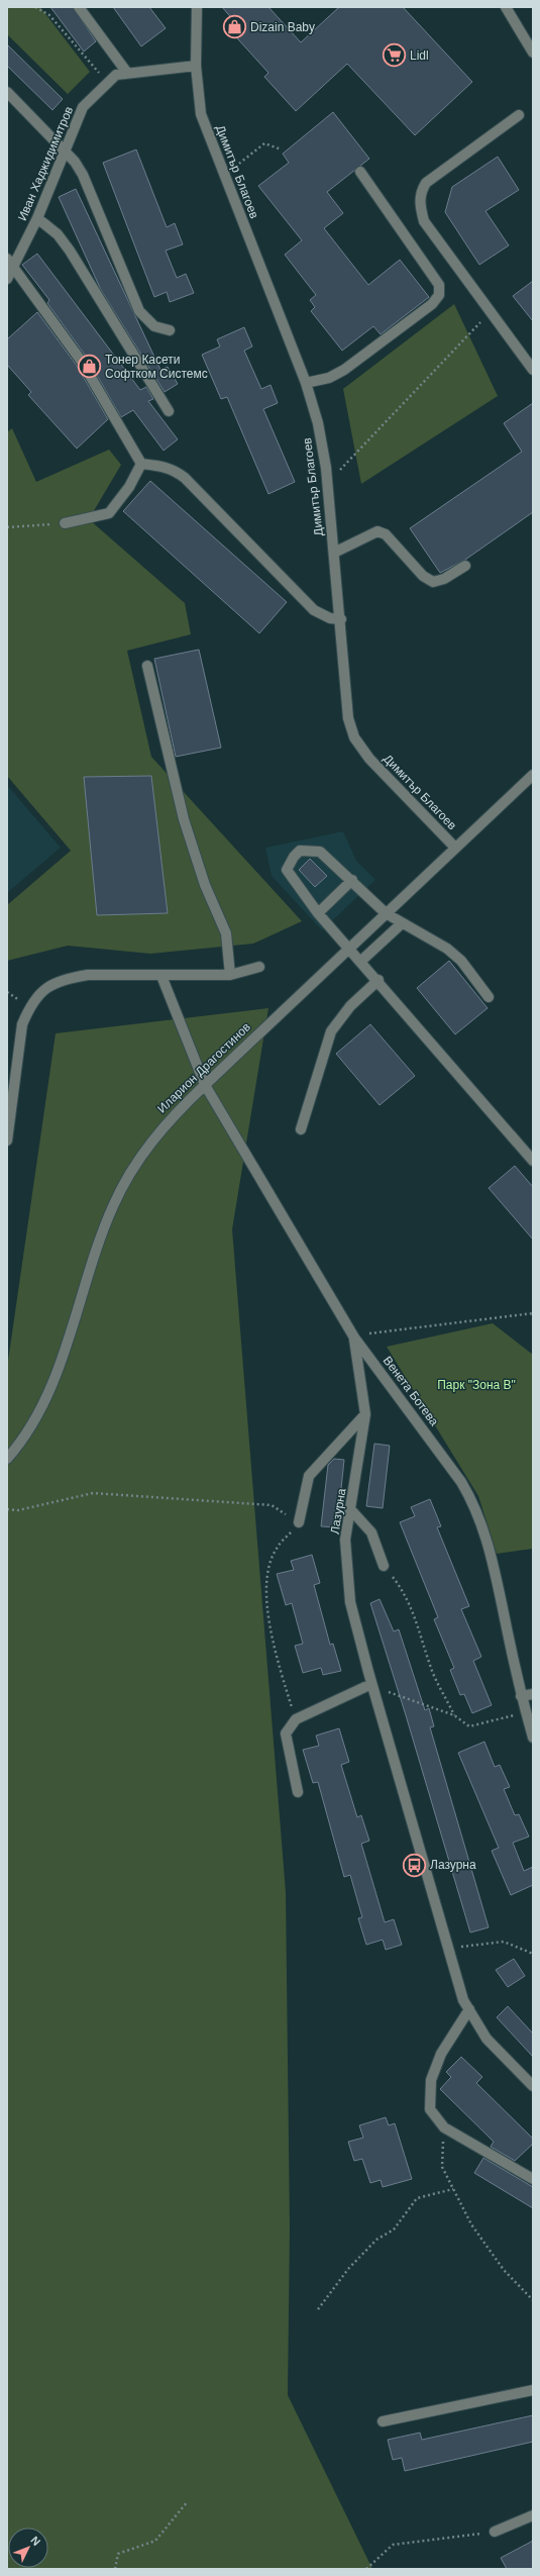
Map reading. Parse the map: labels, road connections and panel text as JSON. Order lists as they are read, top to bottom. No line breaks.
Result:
{"streets":{"street":["Иван Хаджидимитров","Димитър Благоев","Иларион Драгостинов","Венета Ботева","Лазурна"]},"crossings":[["Иван Хаджидимитров","Димитър Благоев"],["Димитър Благоев","Иларион Драгостинов"],["Иларион Драгостинов","Венета Ботева"],["Венета Ботева","Лазурна"]],"parks":["Парк \"Зона В\""],"places":{"shop":["Dizain Baby","Тонер Касети Софтком Системс"],"supermarket":["Lidl"],"bus stop":["Лазурна"]},"north":"top right"}
